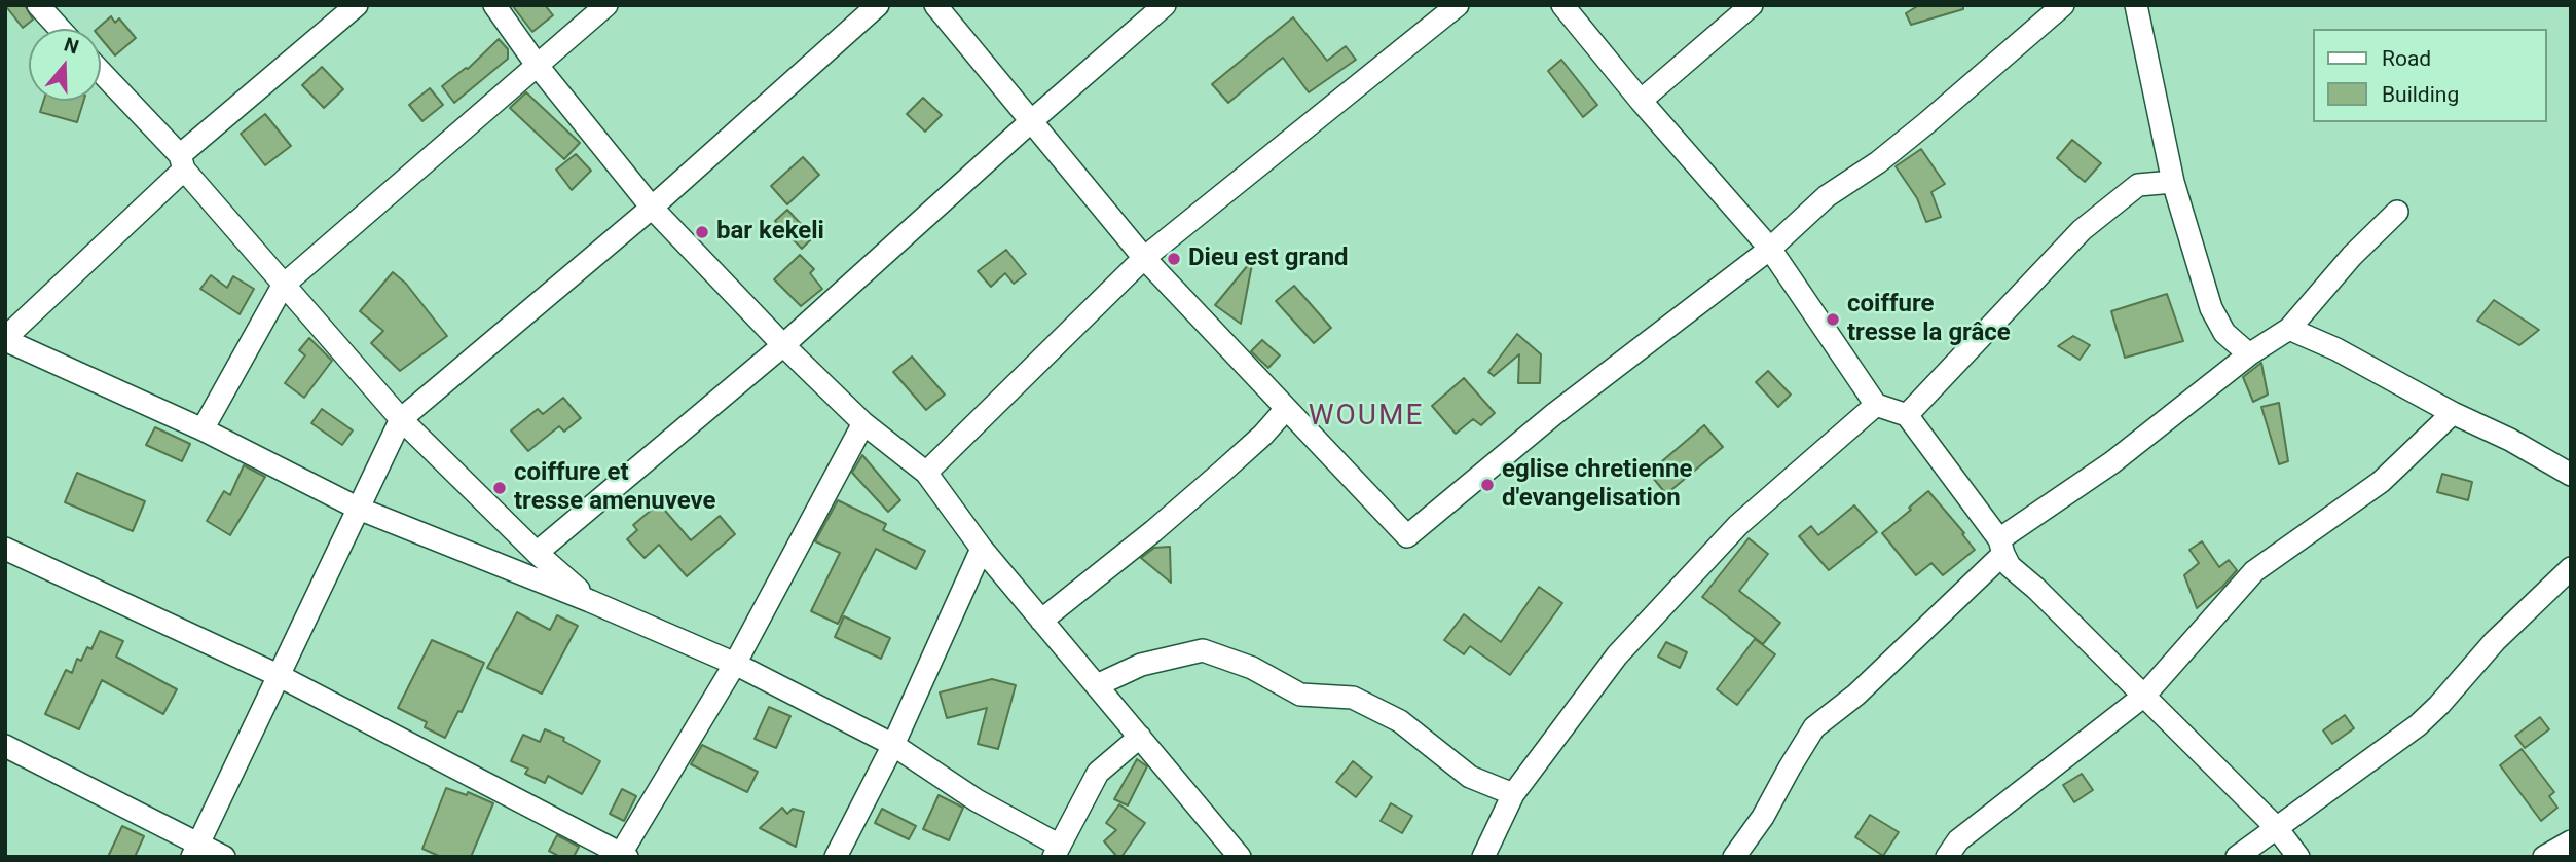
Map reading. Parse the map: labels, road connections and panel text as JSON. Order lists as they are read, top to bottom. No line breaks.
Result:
{"districts":["WOUME"],"places":["bar kekeli","Dieu est grand","coiffure tresse la grâce","eglise chretienne d'evangelisation","coiffure et tresse amenuveve"],"legend":["Road","Building"],"north":"top"}
